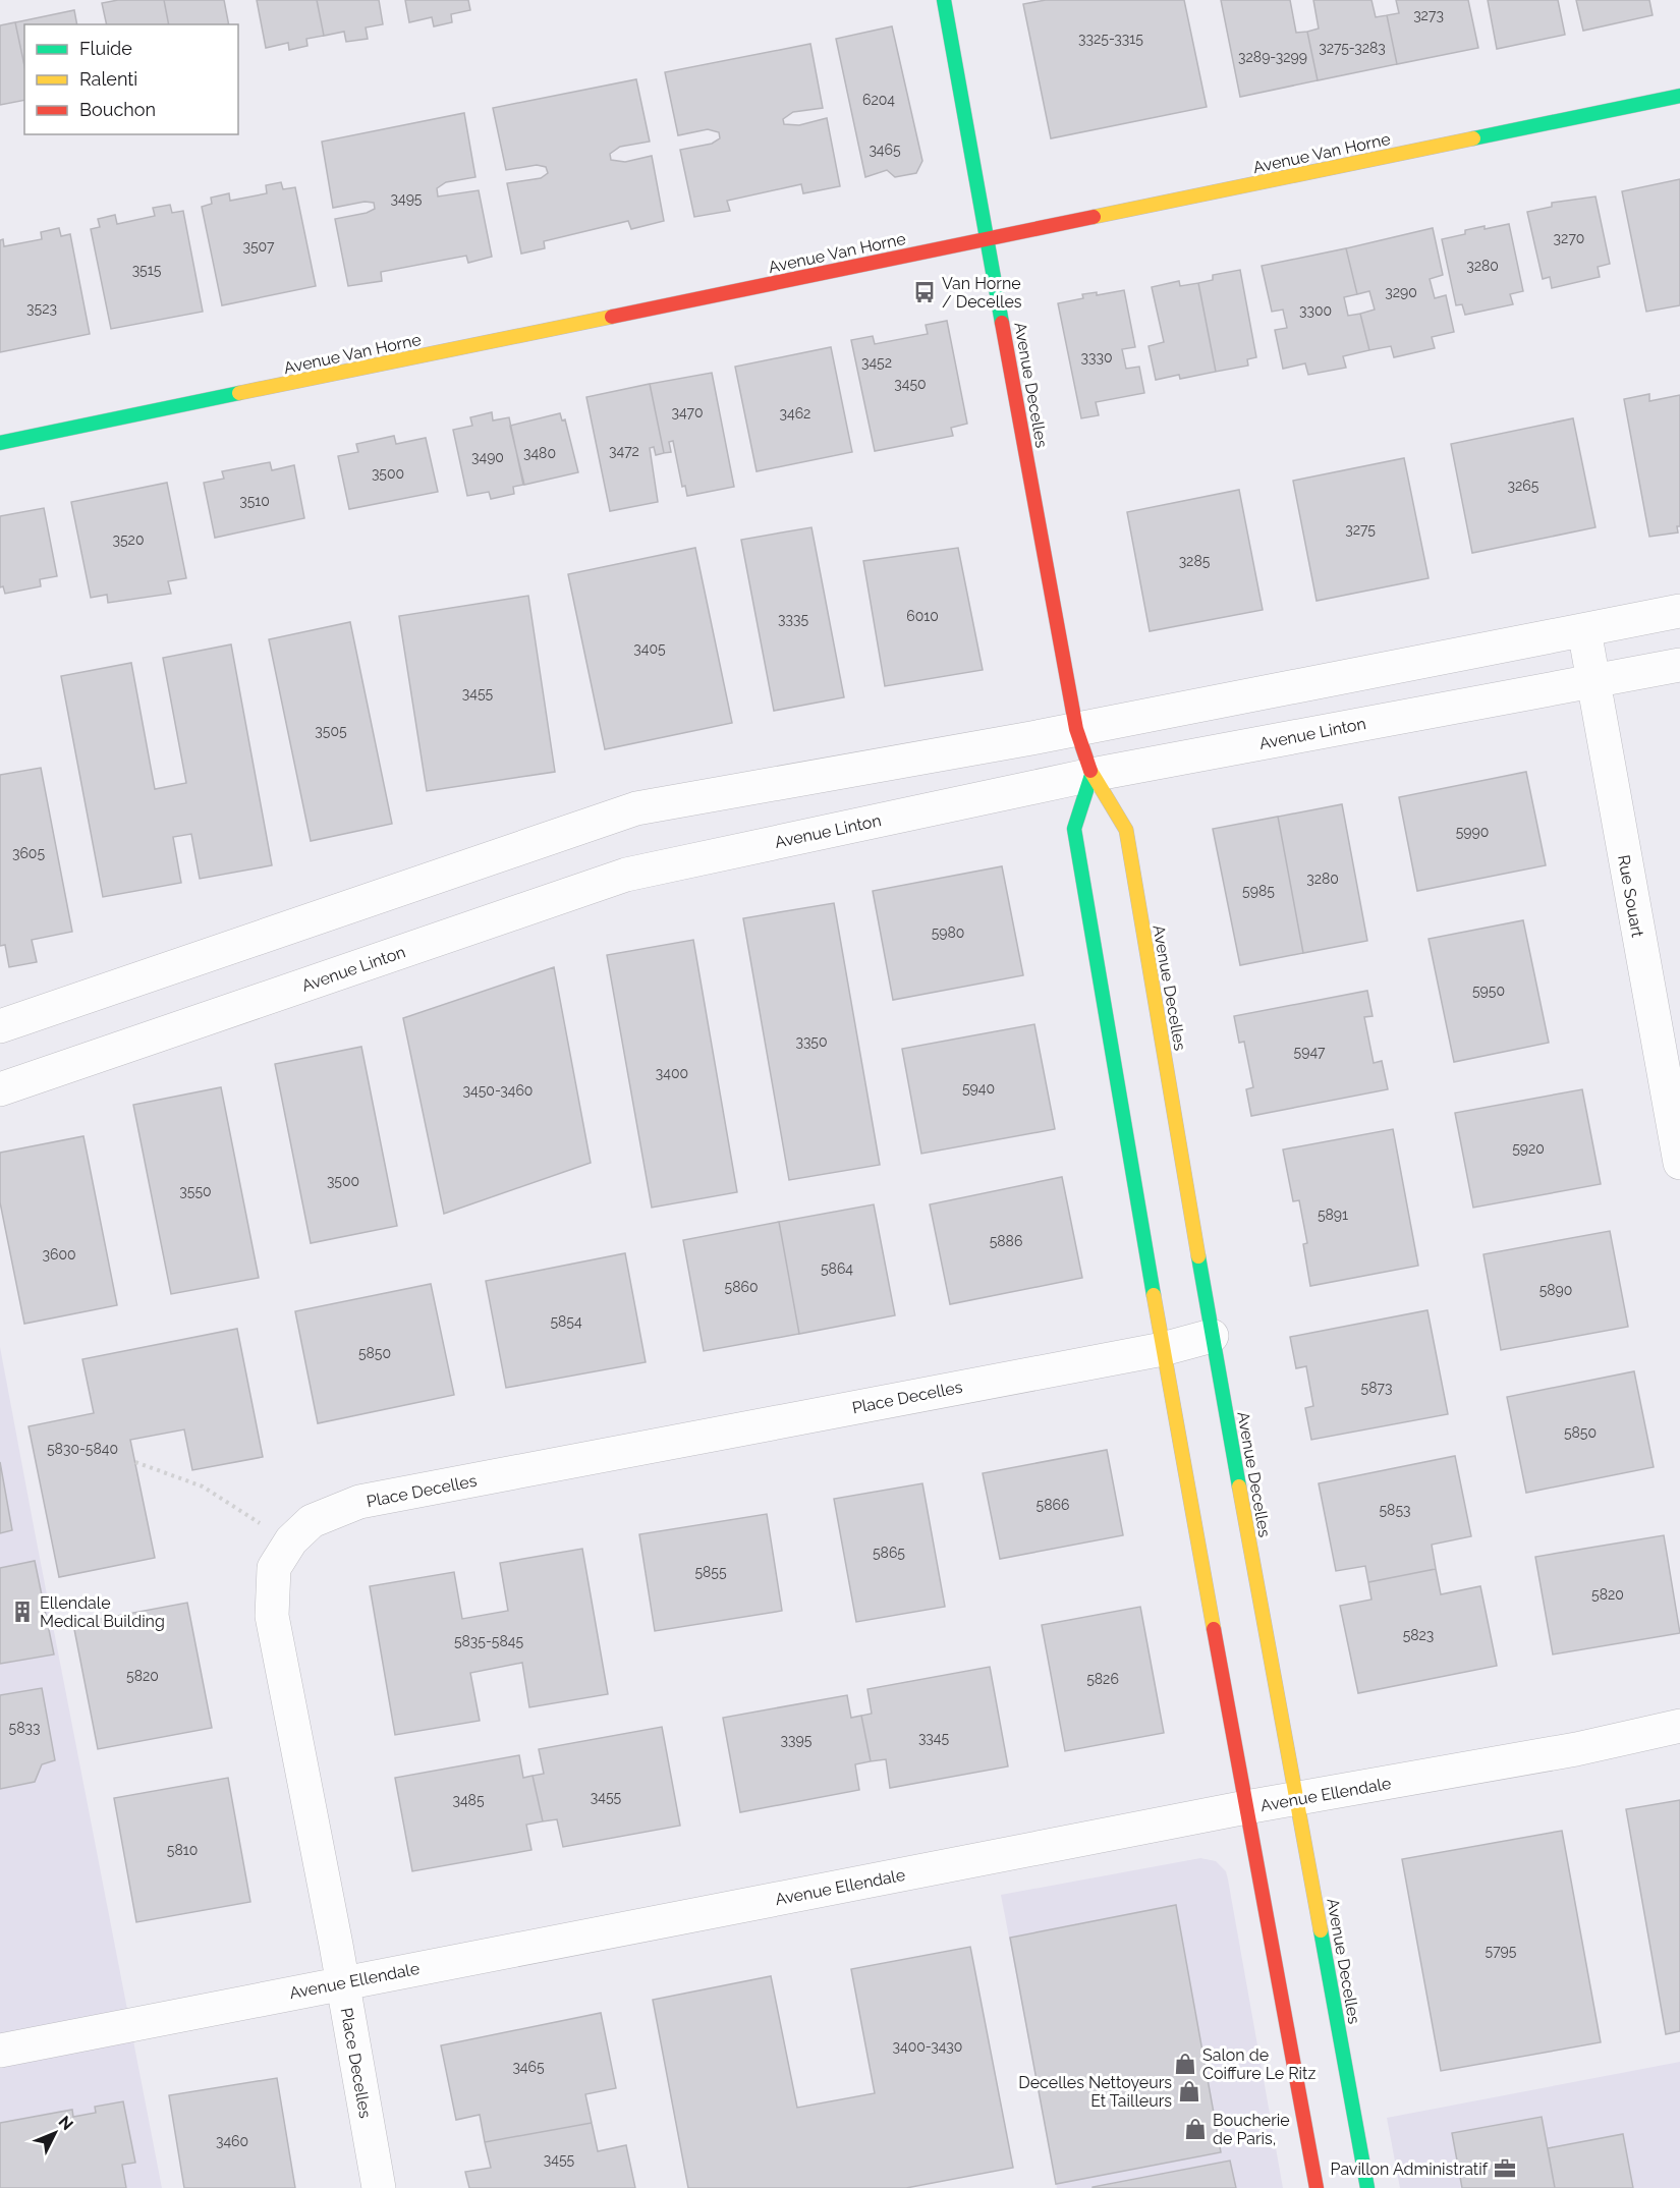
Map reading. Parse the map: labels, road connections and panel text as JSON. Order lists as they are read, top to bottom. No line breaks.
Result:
{"streets":{"street":["Avenue Van Horne","Avenue Decelles","Avenue Linton","Rue Souart","Place Decelles","Avenue Ellendale"]},"crossings":[["Avenue Van Horne","Avenue Decelles"],["Avenue Decelles","Avenue Linton"],["Avenue Decelles","Place Decelles"],["Avenue Decelles","Avenue Ellendale"],["Avenue Linton","Rue Souart"],["Place Decelles","Avenue Ellendale"]],"places":{"bus stop":["Van Horne / Decelles"],"building":["Ellendale Medical Building"],"shop":["Salon de Coiffure Le Ritz","Decelles Nettoyeurs Et Tailleurs","Boucherie de Paris,"],"office":["Pavillon Administratif"]},"house_numbers":["3273","3325-3315","3275-3283","3289-3299","6204","3465","3495","3270","3507","3280","3515","3290","3523","3300","3330","3452","3450","3470","3462","3472","3480","3490","3500","3265","3510","3275","3520","3285","6010","3335","3405","3455","3505","5990","3605","3280","5985","5980","5950","3350","5947","3400","5940","3450-3460","5920","3500","3550","5891","5886","3600","5864","5860","5890","5854","5850","5873","5850","5830-5840","5866","5853","5865","5855","5820","5823","5835-5845","5820","5826","5833","3345","3395","3455","3485","5810","5795","3400-3430","3465","3460","3455"],"legend":["Fluide","Ralenti","Bouchon"],"north":"top right"}
